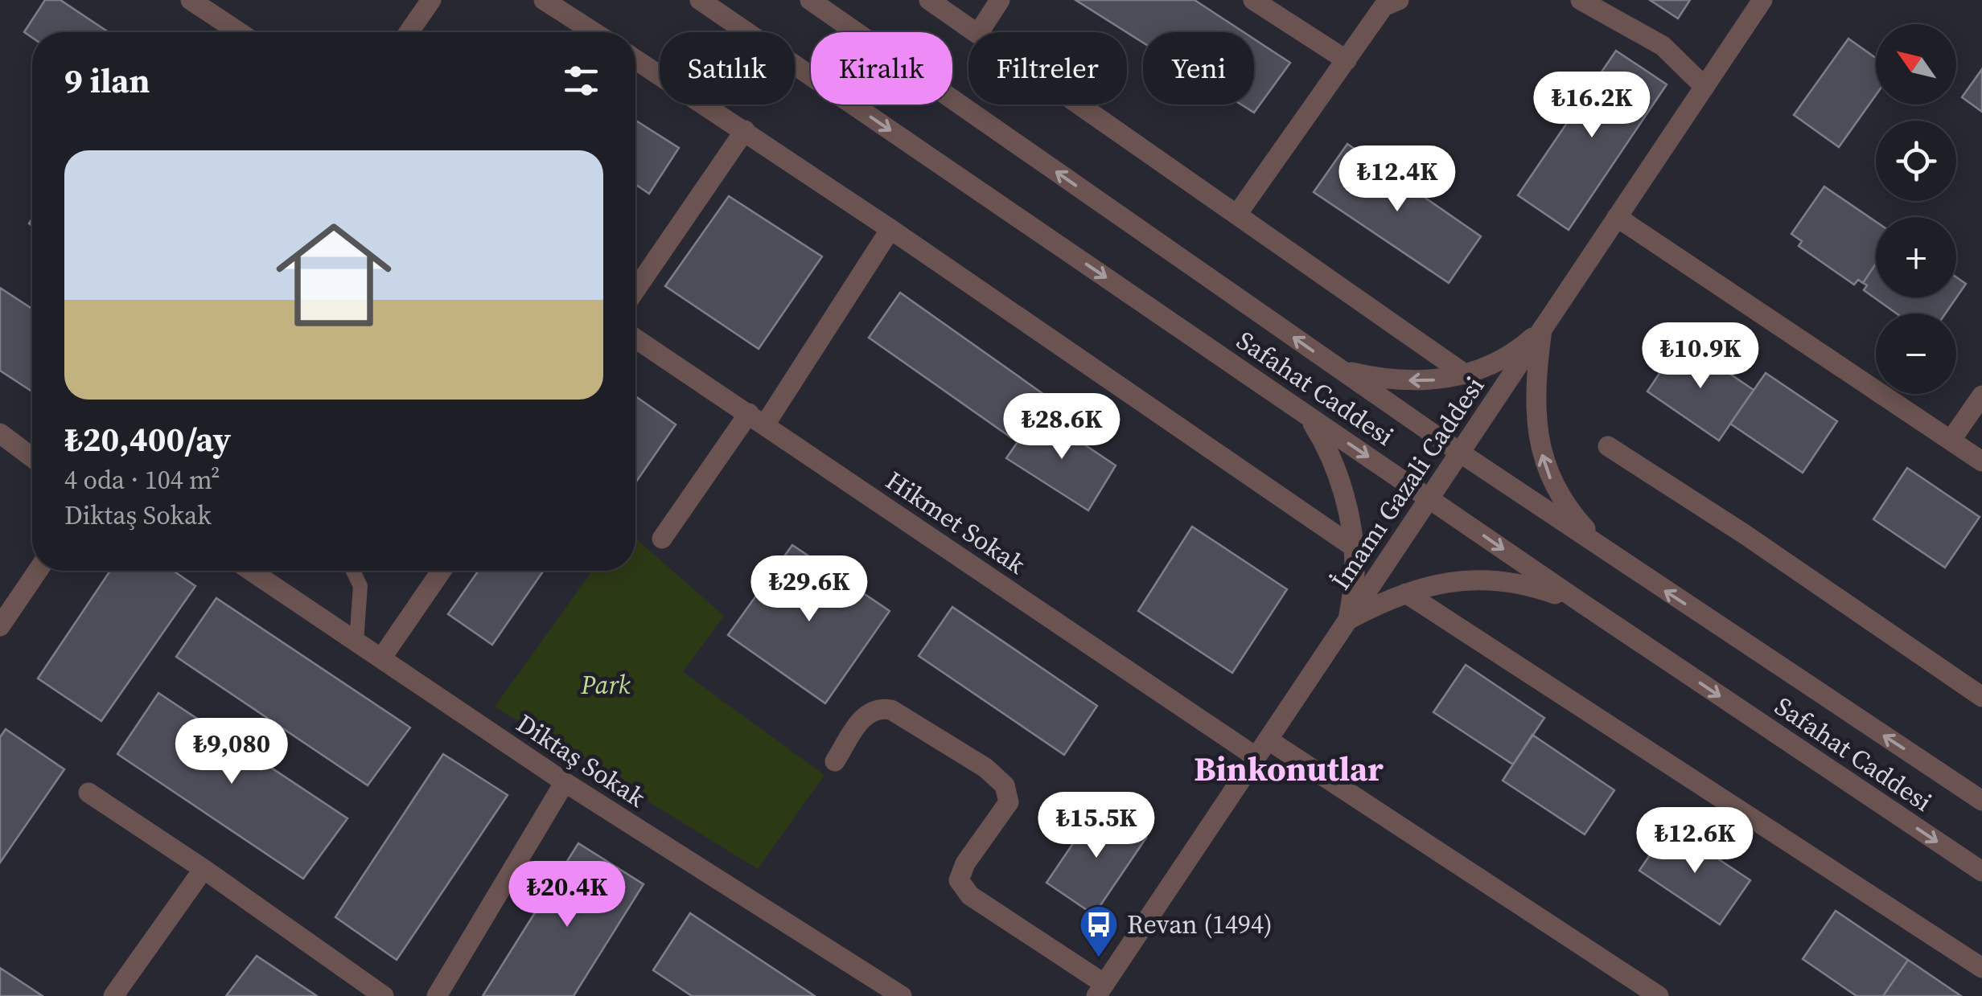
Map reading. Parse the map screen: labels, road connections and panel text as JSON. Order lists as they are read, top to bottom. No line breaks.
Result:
{"streets":{"street":["Safahat Caddesi","İmamı Gazali Caddesi","Hikmet Sokak","Diktaş Sokak"]},"crossings":[["Safahat Caddesi","İmamı Gazali Caddesi"],["İmamı Gazali Caddesi","Hikmet Sokak"]],"districts":["Binkonutlar"],"parks":["Park"],"places":{"bus stop":["Revan (1494)"]},"north":"top left","page":{"map_buttons":["+","−"],"chip":["Satılık","Kiralık","Filtreler","Yeni"],"heading":"9 ilan","price":["₺16.2K","₺12.4K","₺10.9K","₺28.6K","₺29.6K","₺9,080","₺15.5K","₺12.6K","₺20.4K"],"list":[{"name":"₺20,400/ay","note":"4 oda · 104 m² · Diktaş Sokak"}]}}
